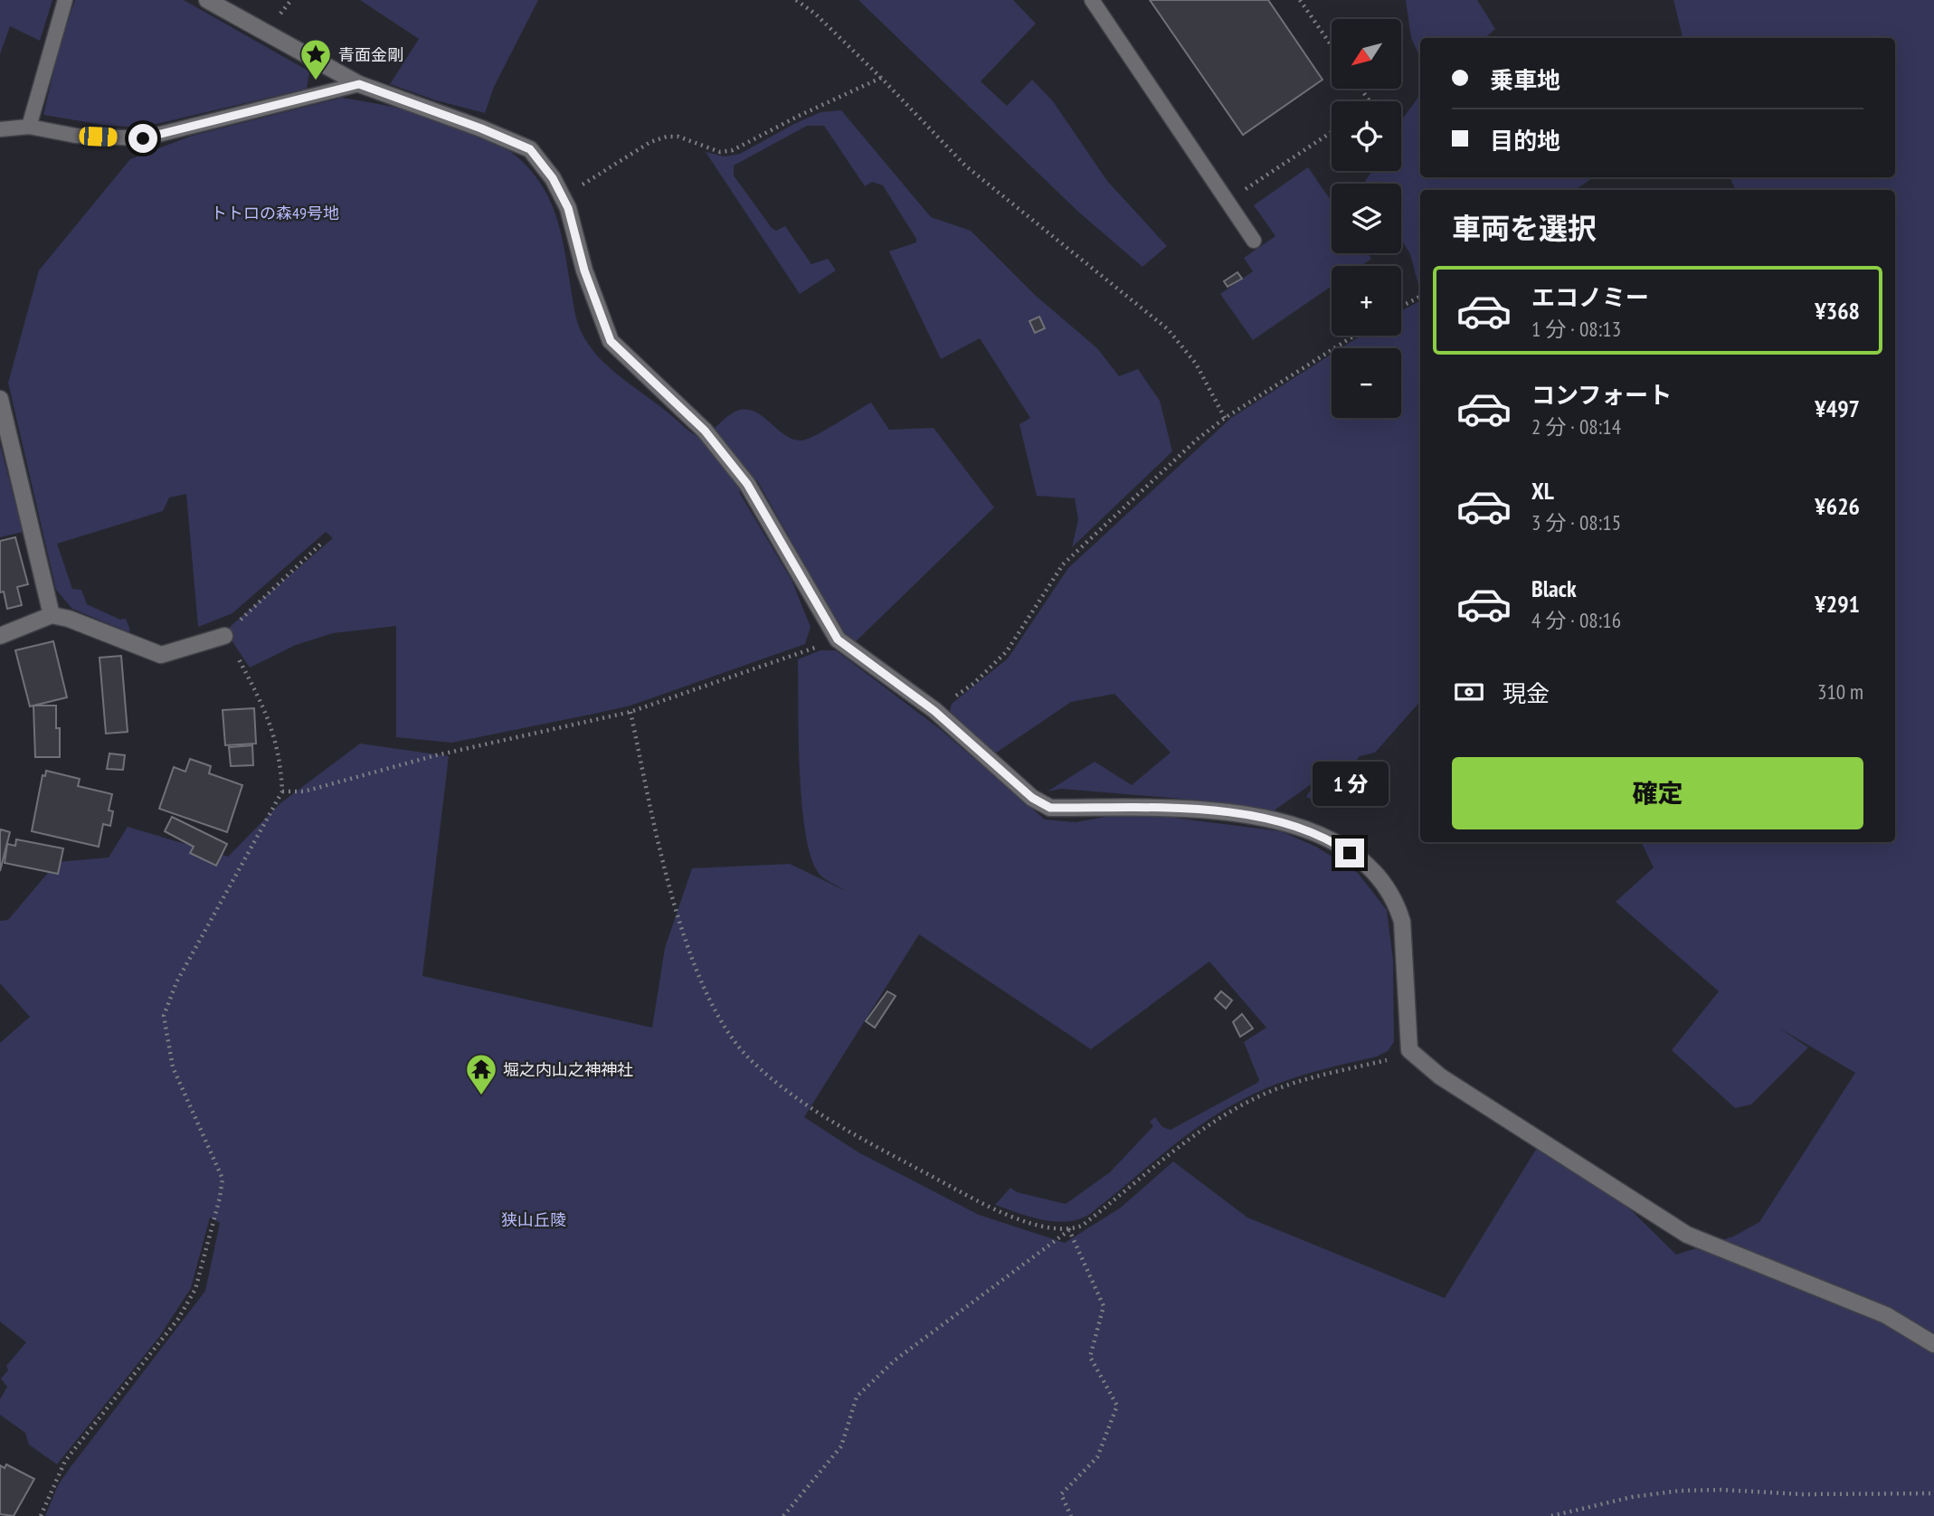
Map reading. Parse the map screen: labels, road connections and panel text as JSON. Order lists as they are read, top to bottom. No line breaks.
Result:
{"parks":["トトロの森49号地","狭山丘陵"],"places":{"place":["青面金剛"],"temple":["堀之内山之神神社"]},"north":"bottom left","page":{"map_buttons":["+","−"],"banner":["乗車地","目的地"],"heading":"車両を選択","list":[{"name":"エコノミー","note":"1 分 · 08:13","value":"¥368"},{"name":"コンフォート","note":"2 分 · 08:14","value":"¥497"},{"name":"XL","note":"3 分 · 08:15","value":"¥626"},{"name":"Black","note":"4 分 · 08:16","value":"¥291"}],"pay":["現金","310 m"],"buttons":"確定","bubble":"1 分"}}
